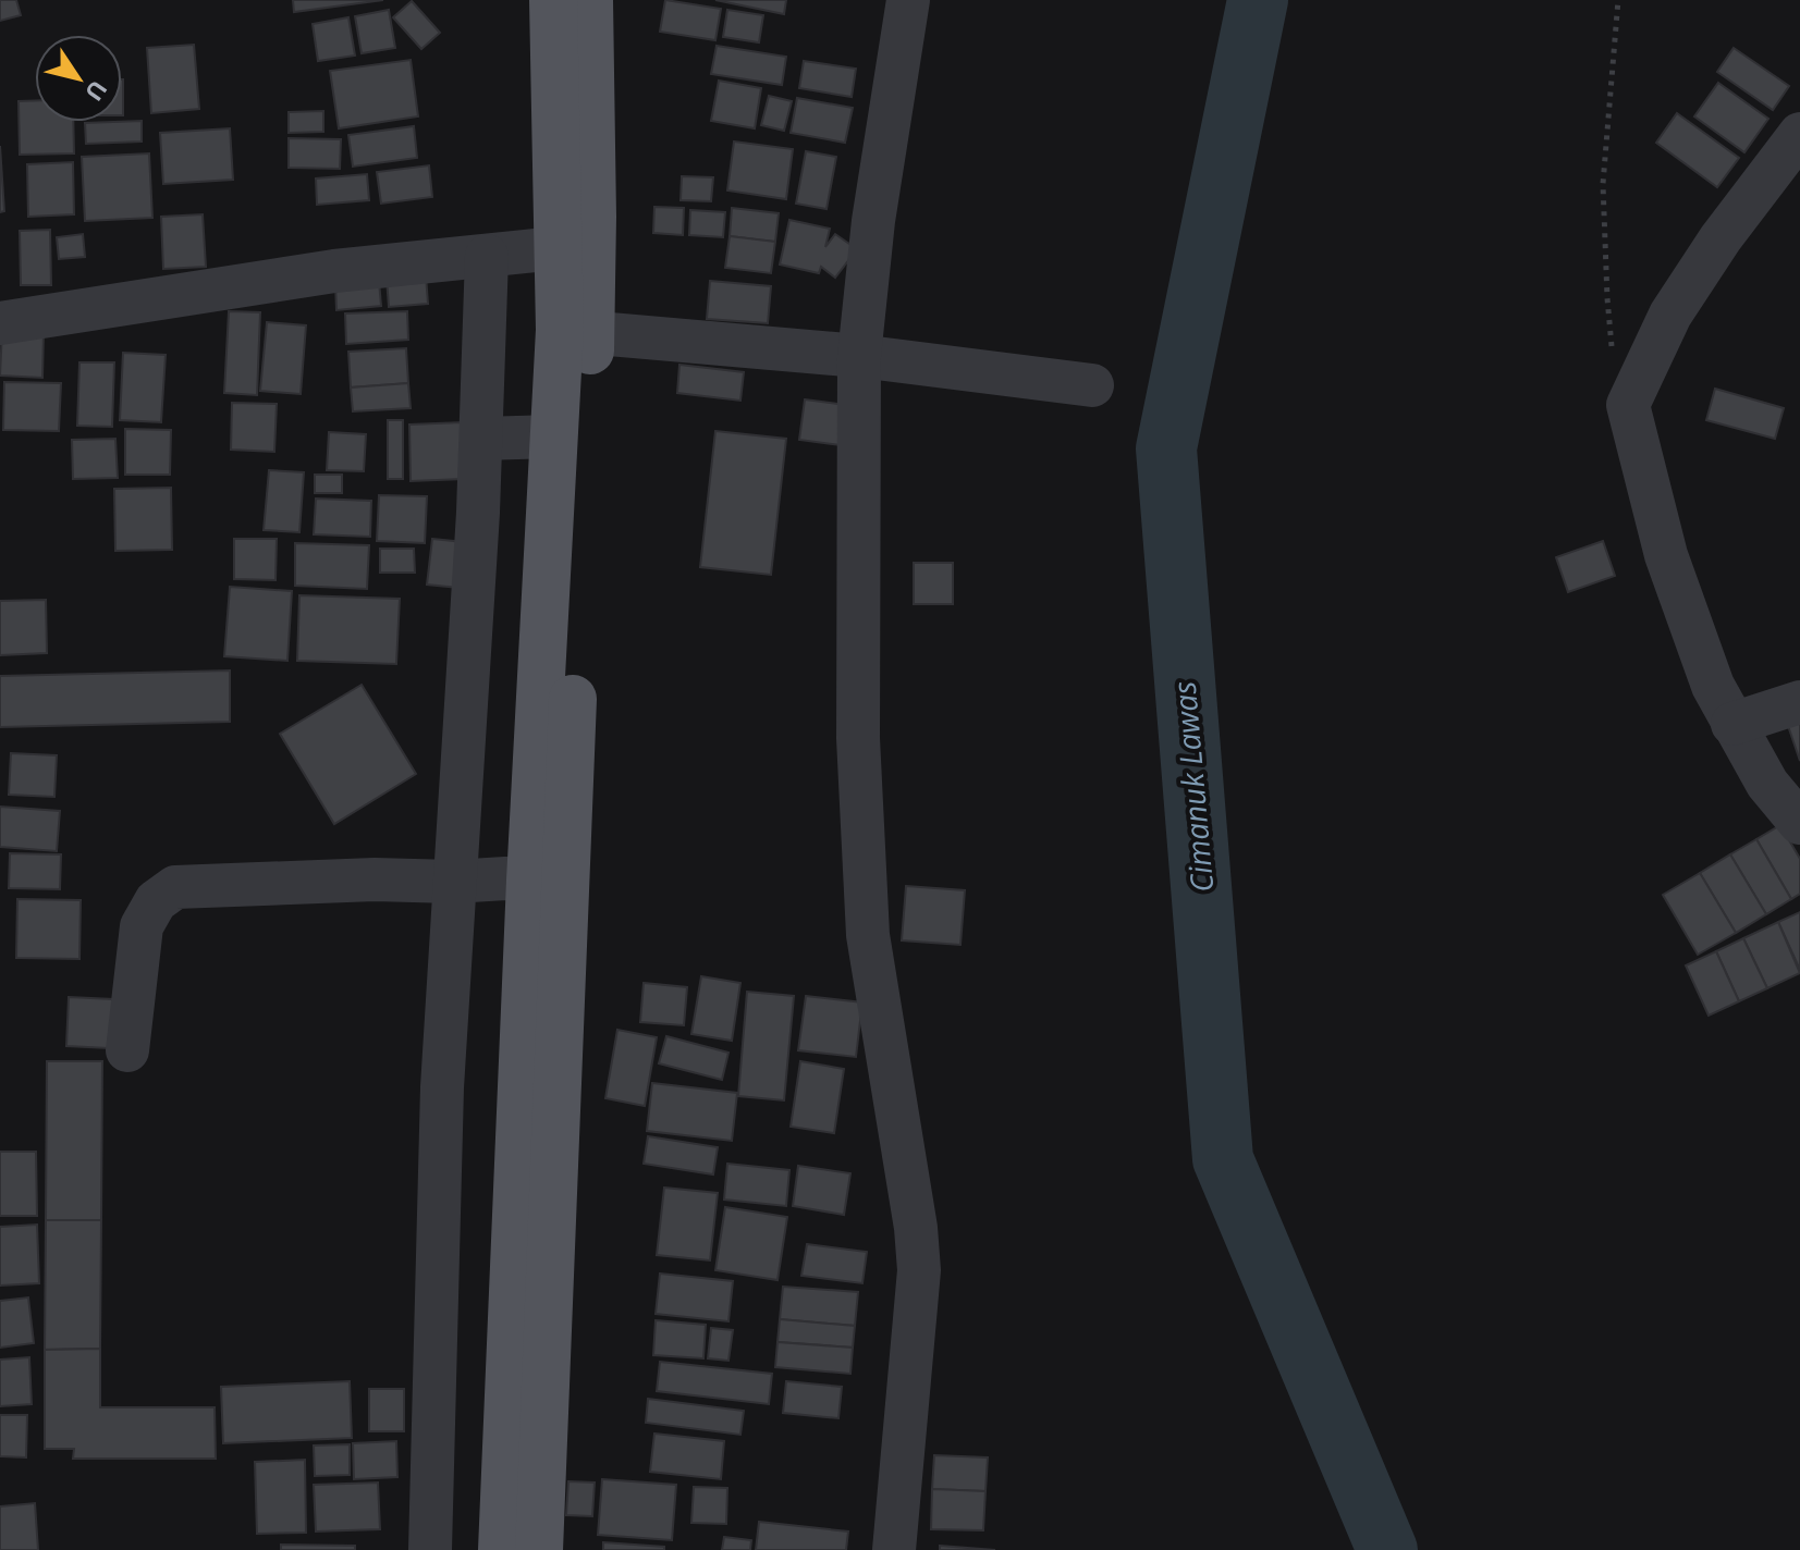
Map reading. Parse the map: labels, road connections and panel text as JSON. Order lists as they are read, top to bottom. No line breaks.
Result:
{"water":["Cimanuk Lawas"],"north":"bottom right"}
